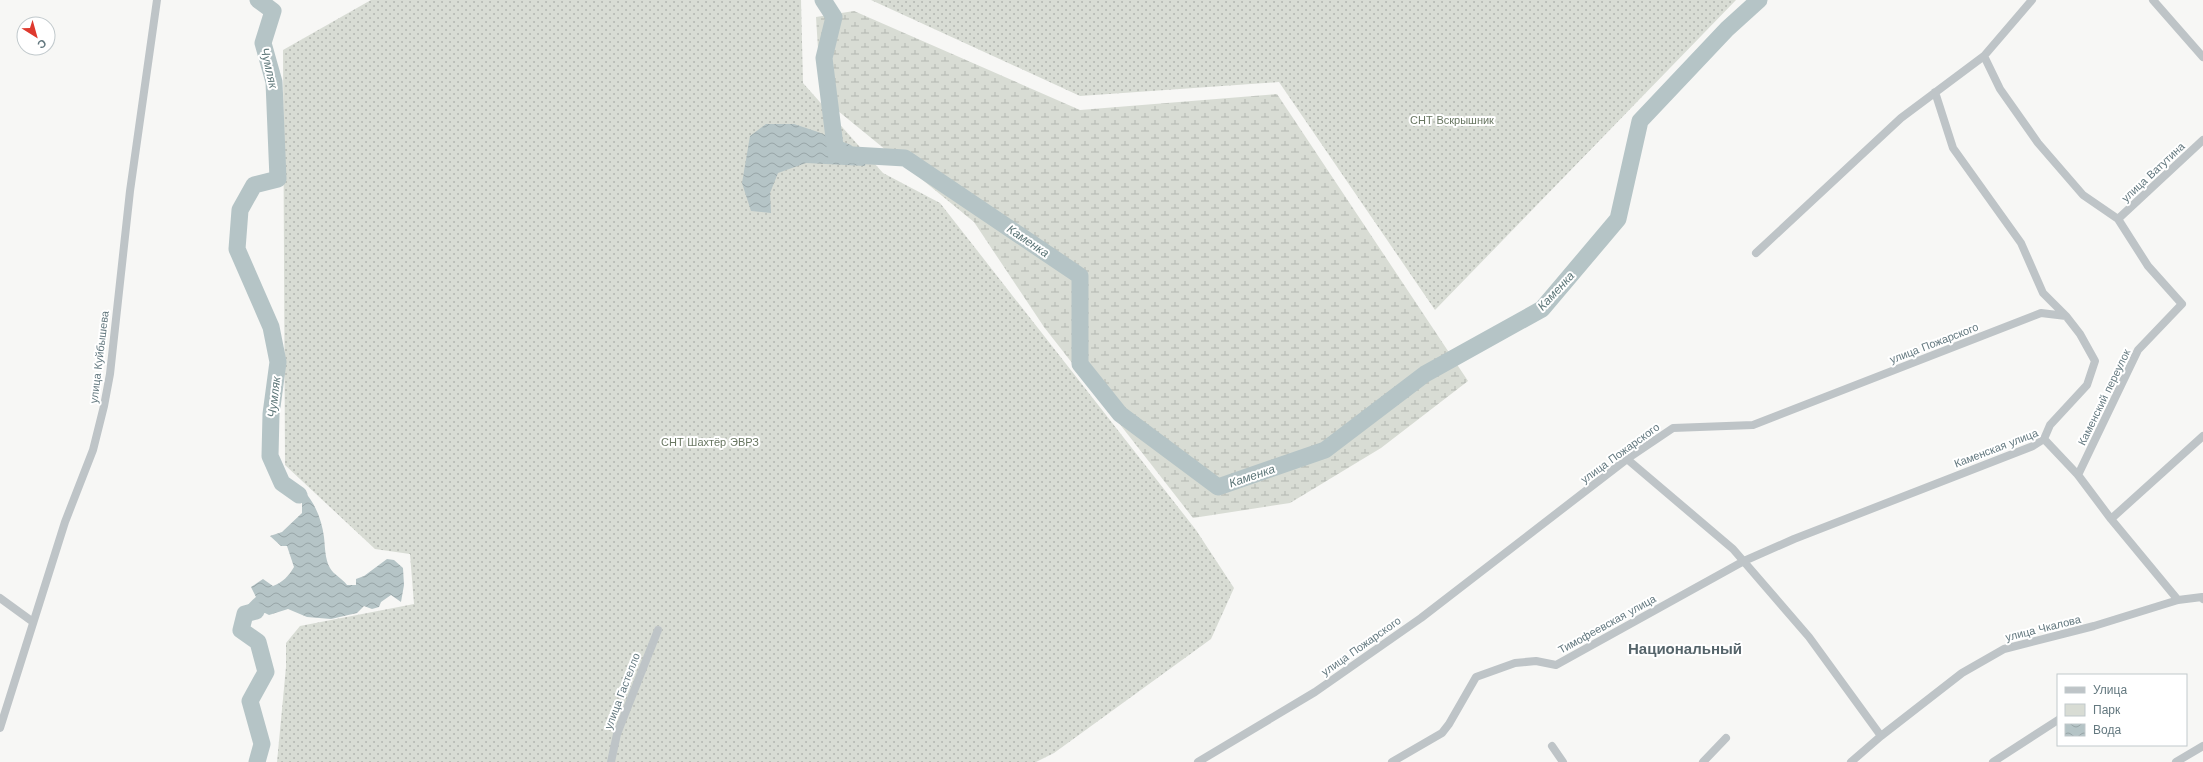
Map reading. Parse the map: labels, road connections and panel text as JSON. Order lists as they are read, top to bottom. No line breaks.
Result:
{"streets":{"street":["улица Ватутина","улица Пожарского","улица Куйбышева","Каменский переулок","Каменская улица","Тимофеевская улица","улица Чкалова","улица Гастелло"]},"crossings":[["улица Ватутина","Каменский переулок"],["Каменский переулок","Каменская улица"],["Каменская улица","Тимофеевская улица"],["Каменская улица","улица Чкалова"]],"districts":["Национальный"],"water":["Чумляк","Каменка"],"parks":["СНТ Вскрышник","СНТ Шахтёр ЭВРЗ"],"legend":["Улица","Парк","Вода"],"north":"bottom right"}
